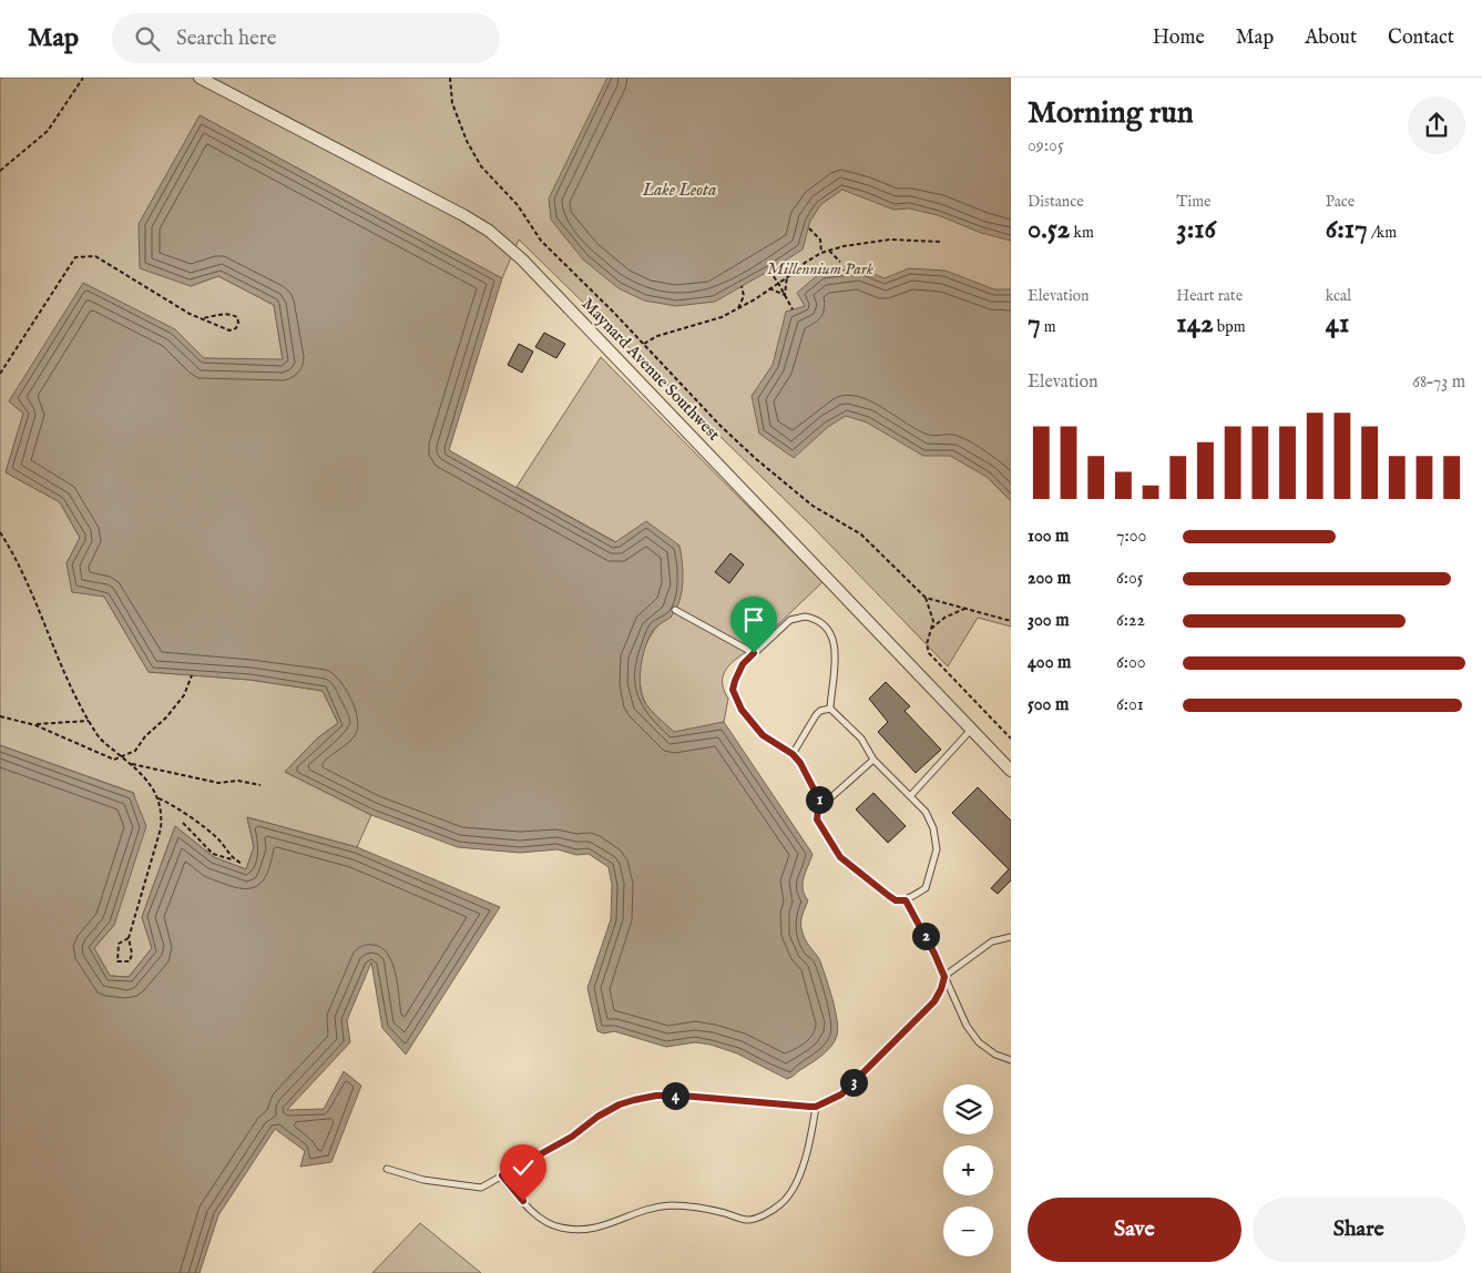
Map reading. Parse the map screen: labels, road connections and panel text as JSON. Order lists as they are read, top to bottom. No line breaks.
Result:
{"streets":{"street":["Maynard Avenue Southwest"]},"water":["Lake Leota"],"parks":["Millennium Park"],"page":{"header":"Map","search":"Search here","nav":["Home","Map","About","Contact"],"heading":["Morning run","09:05"],"stats":[["Distance","0.52 km"],["Time","3:16"],["Pace","6:17 /km"],["Elevation","7 m"],["Heart rate","142 bpm"],["kcal","41"]],"chart":["Elevation","68–73 m"],"list":[{"name":"100 m","note":"7:00"},{"name":"200 m","note":"6:05"},{"name":"300 m","note":"6:22"},{"name":"400 m","note":"6:00"},{"name":"500 m","note":"6:01"}],"pins":["1","2","3","4"],"map_buttons":["+","−"],"buttons":["Save","Share"]}}
